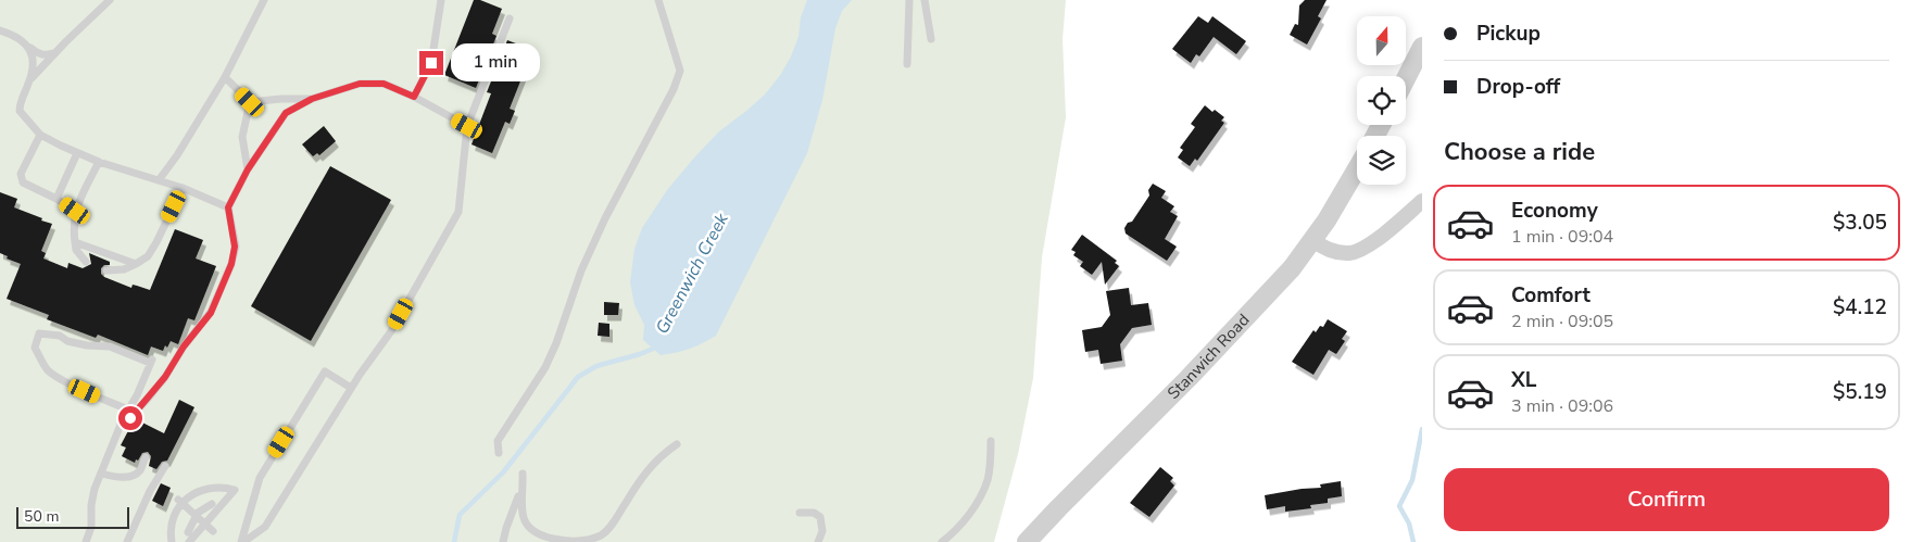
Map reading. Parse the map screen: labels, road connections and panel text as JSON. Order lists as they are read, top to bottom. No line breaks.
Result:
{"streets":{"street":["Stanwich Road"]},"water":["Greenwich Creek"],"scale_bar":"50 m","north":"top","page":{"banner":["Pickup","Drop-off"],"bubble":"1 min","heading":"Choose a ride","list":[{"name":"Economy","note":"1 min · 09:04","value":"$3.05"},{"name":"Comfort","note":"2 min · 09:05","value":"$4.12"},{"name":"XL","note":"3 min · 09:06","value":"$5.19"}],"buttons":"Confirm","scale":"50 m"}}
